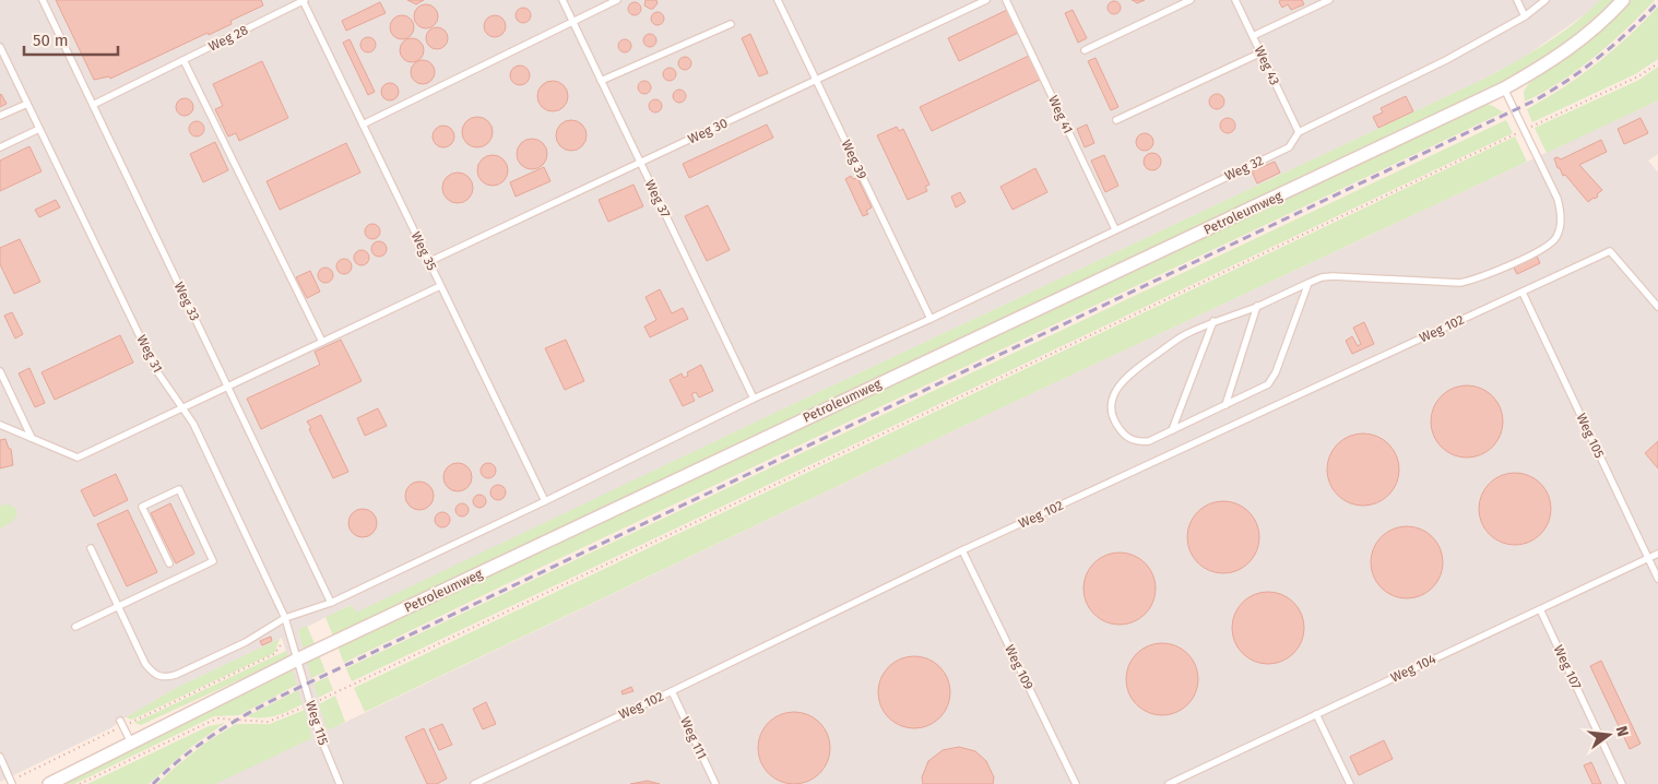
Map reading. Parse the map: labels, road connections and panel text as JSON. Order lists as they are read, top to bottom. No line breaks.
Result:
{"streets":{"street":["Petroleumweg"],"lane":["Weg 28","Weg 43","Weg 41","Weg 30","Weg 39","Weg 32","Weg 37","Weg 35","Weg 33","Weg 102","Weg 31","Weg 105","Weg 109","Weg 107","Weg 104","Weg 115","Weg 111"]},"crossings":[["Weg 28","Weg 35"],["Weg 28","Weg 33"],["Weg 43","Weg 32"],["Weg 41","Weg 32"],["Weg 30","Weg 39"],["Weg 30","Weg 37"],["Weg 30","Weg 35"],["Weg 39","Weg 32"],["Weg 32","Weg 37"],["Weg 32","Weg 35"],["Weg 32","Weg 33"],["Weg 32","Weg 31"],["Petroleumweg","Weg 31"],["Petroleumweg","Weg 115"],["Weg 102","Weg 105"],["Weg 102","Weg 109"],["Weg 102","Weg 111"],["Weg 31","Weg 115"],["Weg 105","Weg 104"],["Weg 107","Weg 104"]],"scale_bar":"50 m","north":"right"}
